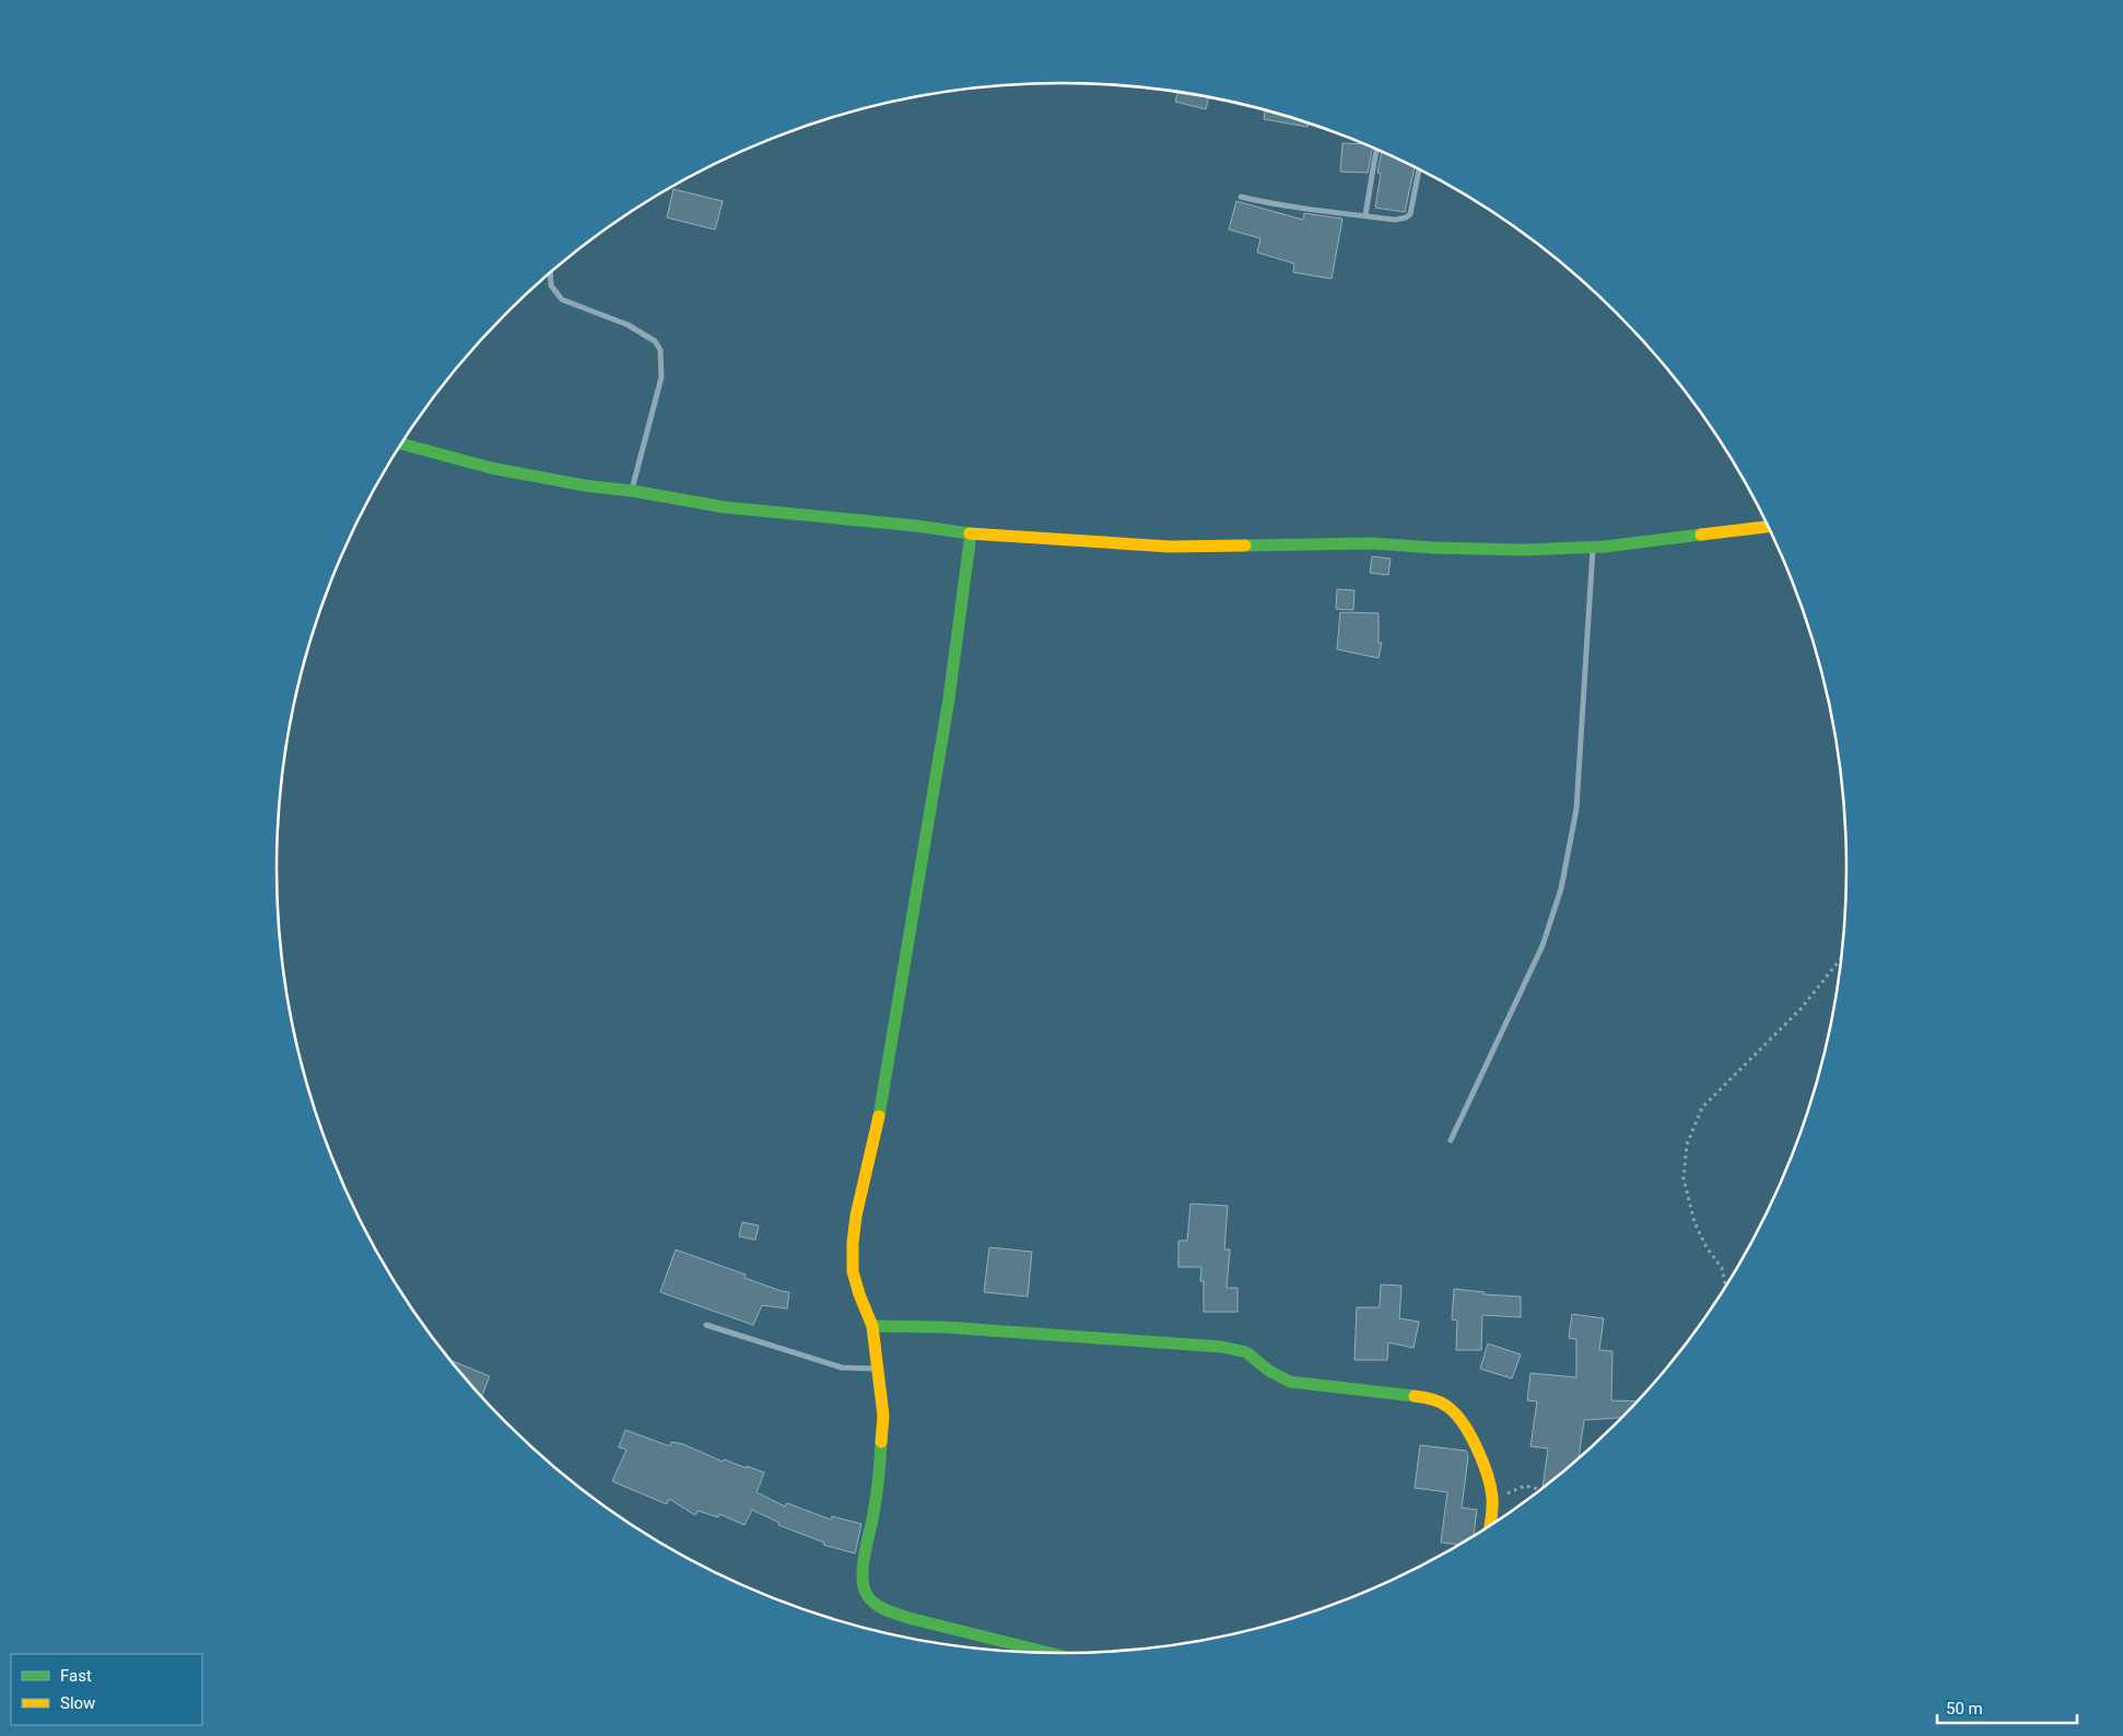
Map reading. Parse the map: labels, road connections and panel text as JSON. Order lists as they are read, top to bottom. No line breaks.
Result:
{"legend":["Fast","Slow"],"scale_bar":"50 m"}
